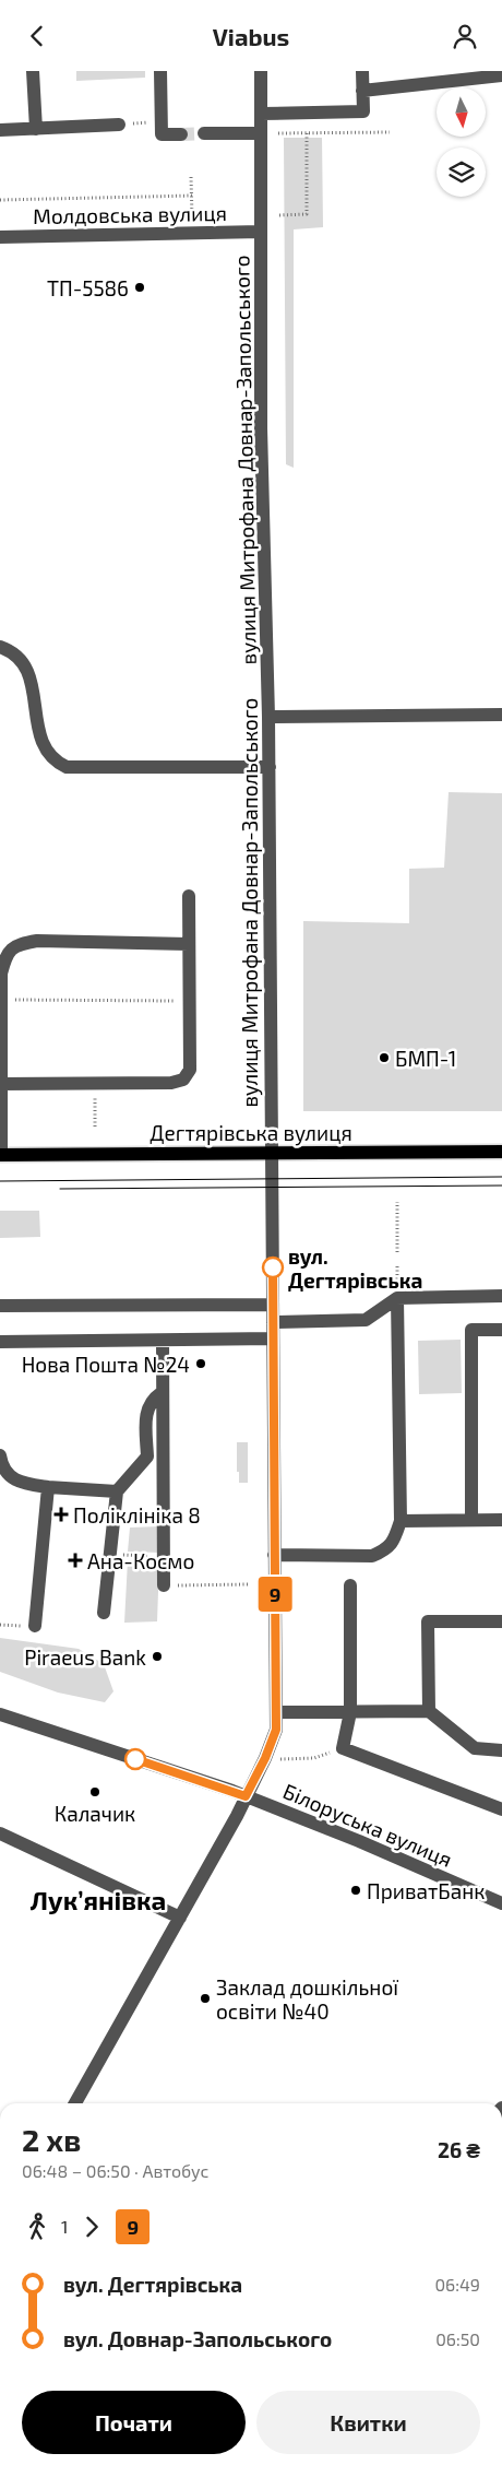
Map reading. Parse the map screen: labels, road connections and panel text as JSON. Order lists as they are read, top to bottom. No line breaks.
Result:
{"streets":{"main road":["Дегтярівська вулиця"],"street":["Молдовська вулиця","вулиця Митрофана Довнар-Запольського","Білоруська вулиця"]},"crossings":[["Молдовська вулиця","вулиця Митрофана Довнар-Запольського"],["вулиця Митрофана Довнар-Запольського","Дегтярівська вулиця"],["вулиця Митрофана Довнар-Запольського","Білоруська вулиця"]],"districts":["Лукʼянівка"],"places":{"other":["ТП-5586","БМП-1","вул. Дегтярівська","Нова Пошта №24","Piraeus Bank","Калачик","ПриватБанк","Заклад дошкільної освіти №40"],"health":["Поліклініка 8","Ана-Космо"]},"lines":["bus line 9"],"north":"bottom","page":{"header":"Viabus","on_map":"9","heading":["2 хв","06:48 – 06:50 · Автобус","26 ₴"],"legs":["1","9"],"list":[{"name":"вул. Дегтярівська","value":"06:49"},{"name":"вул. Довнар-Запольського","value":"06:50"}],"buttons":["Почати","Квитки"]}}
